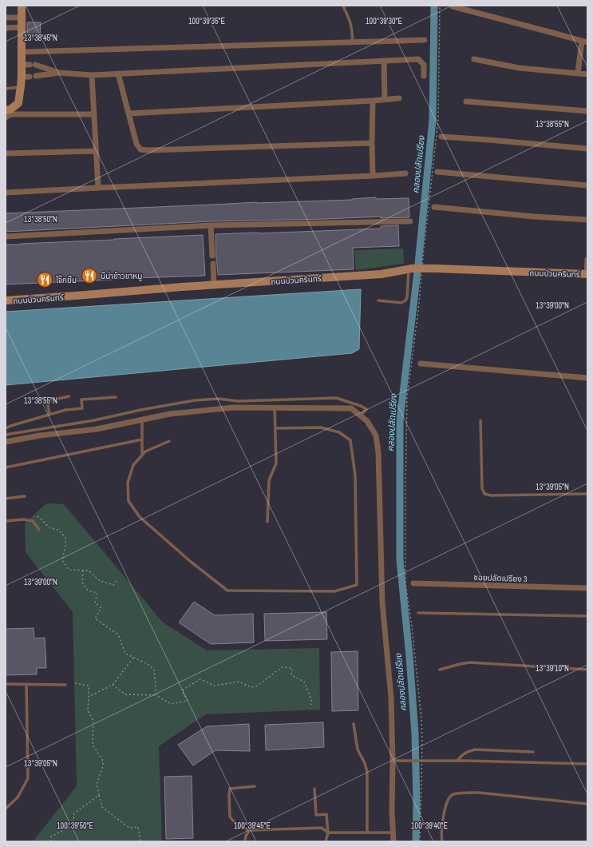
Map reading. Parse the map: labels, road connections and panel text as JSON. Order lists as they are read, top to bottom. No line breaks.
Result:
{"streets":{"street":["ถนนบัวนครินทร์","ซอยปลัดเปรียง 3"]},"water":["คลองปลัดเปรียง"],"places":{"restaurant":["นีน่าข้าวขาหมู","โจ๊กยิ้ม"]},"coordinates":["100°39'35\"E","100°39'30\"E","13°38'45\"N","13°38'55\"N","13°38'50\"N","13°39'00\"N","13°39'05\"N","13°39'10\"N","100°39'50\"E","100°39'45\"E","100°39'40\"E"]}
